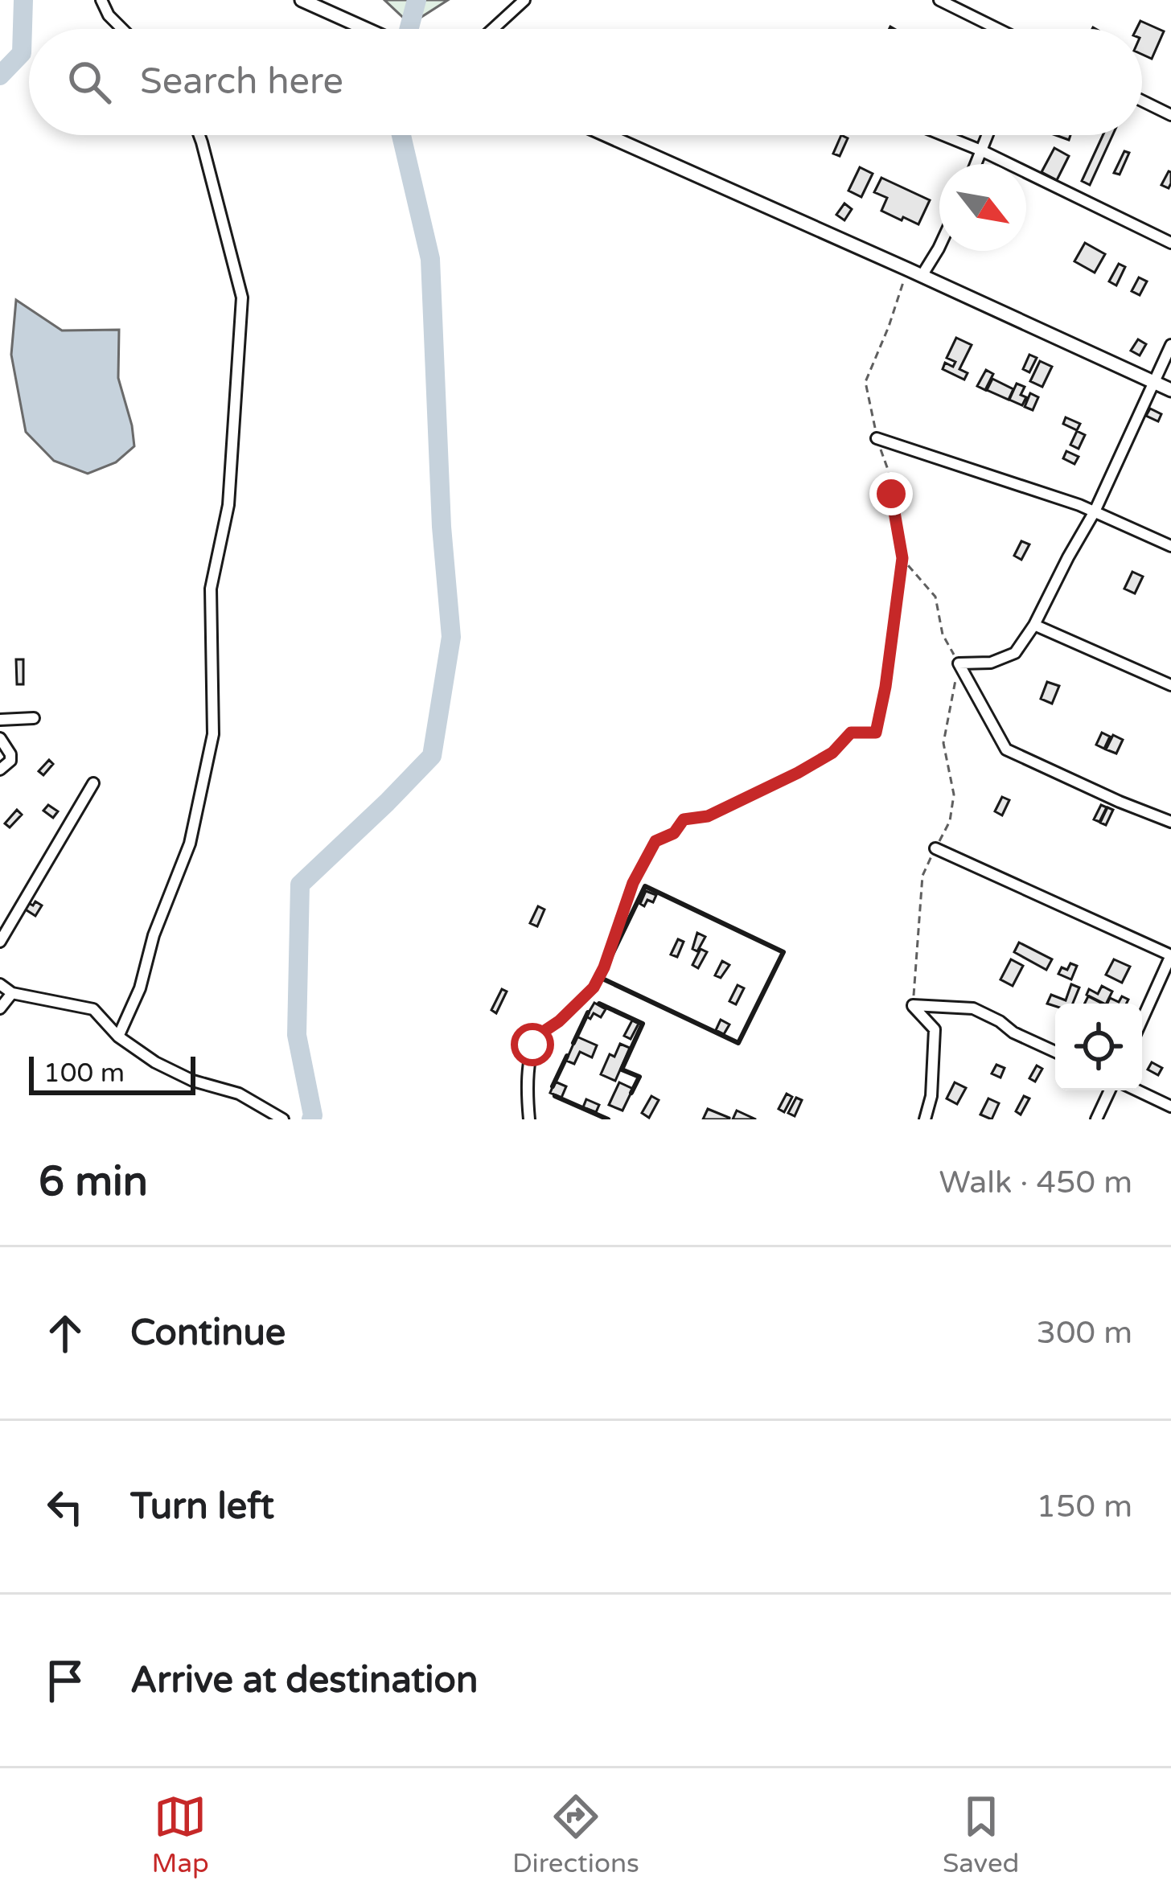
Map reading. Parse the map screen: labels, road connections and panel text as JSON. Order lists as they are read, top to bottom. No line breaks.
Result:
{"scale_bar":"100 m","north":"bottom right","page":{"search":"Search here","scale":"100 m","heading":["6 min","Walk · 450 m"],"list":[["Continue","300 m"],["Turn left","150 m"],"Arrive at destination"],"nav":["Map","Directions","Saved"]}}
